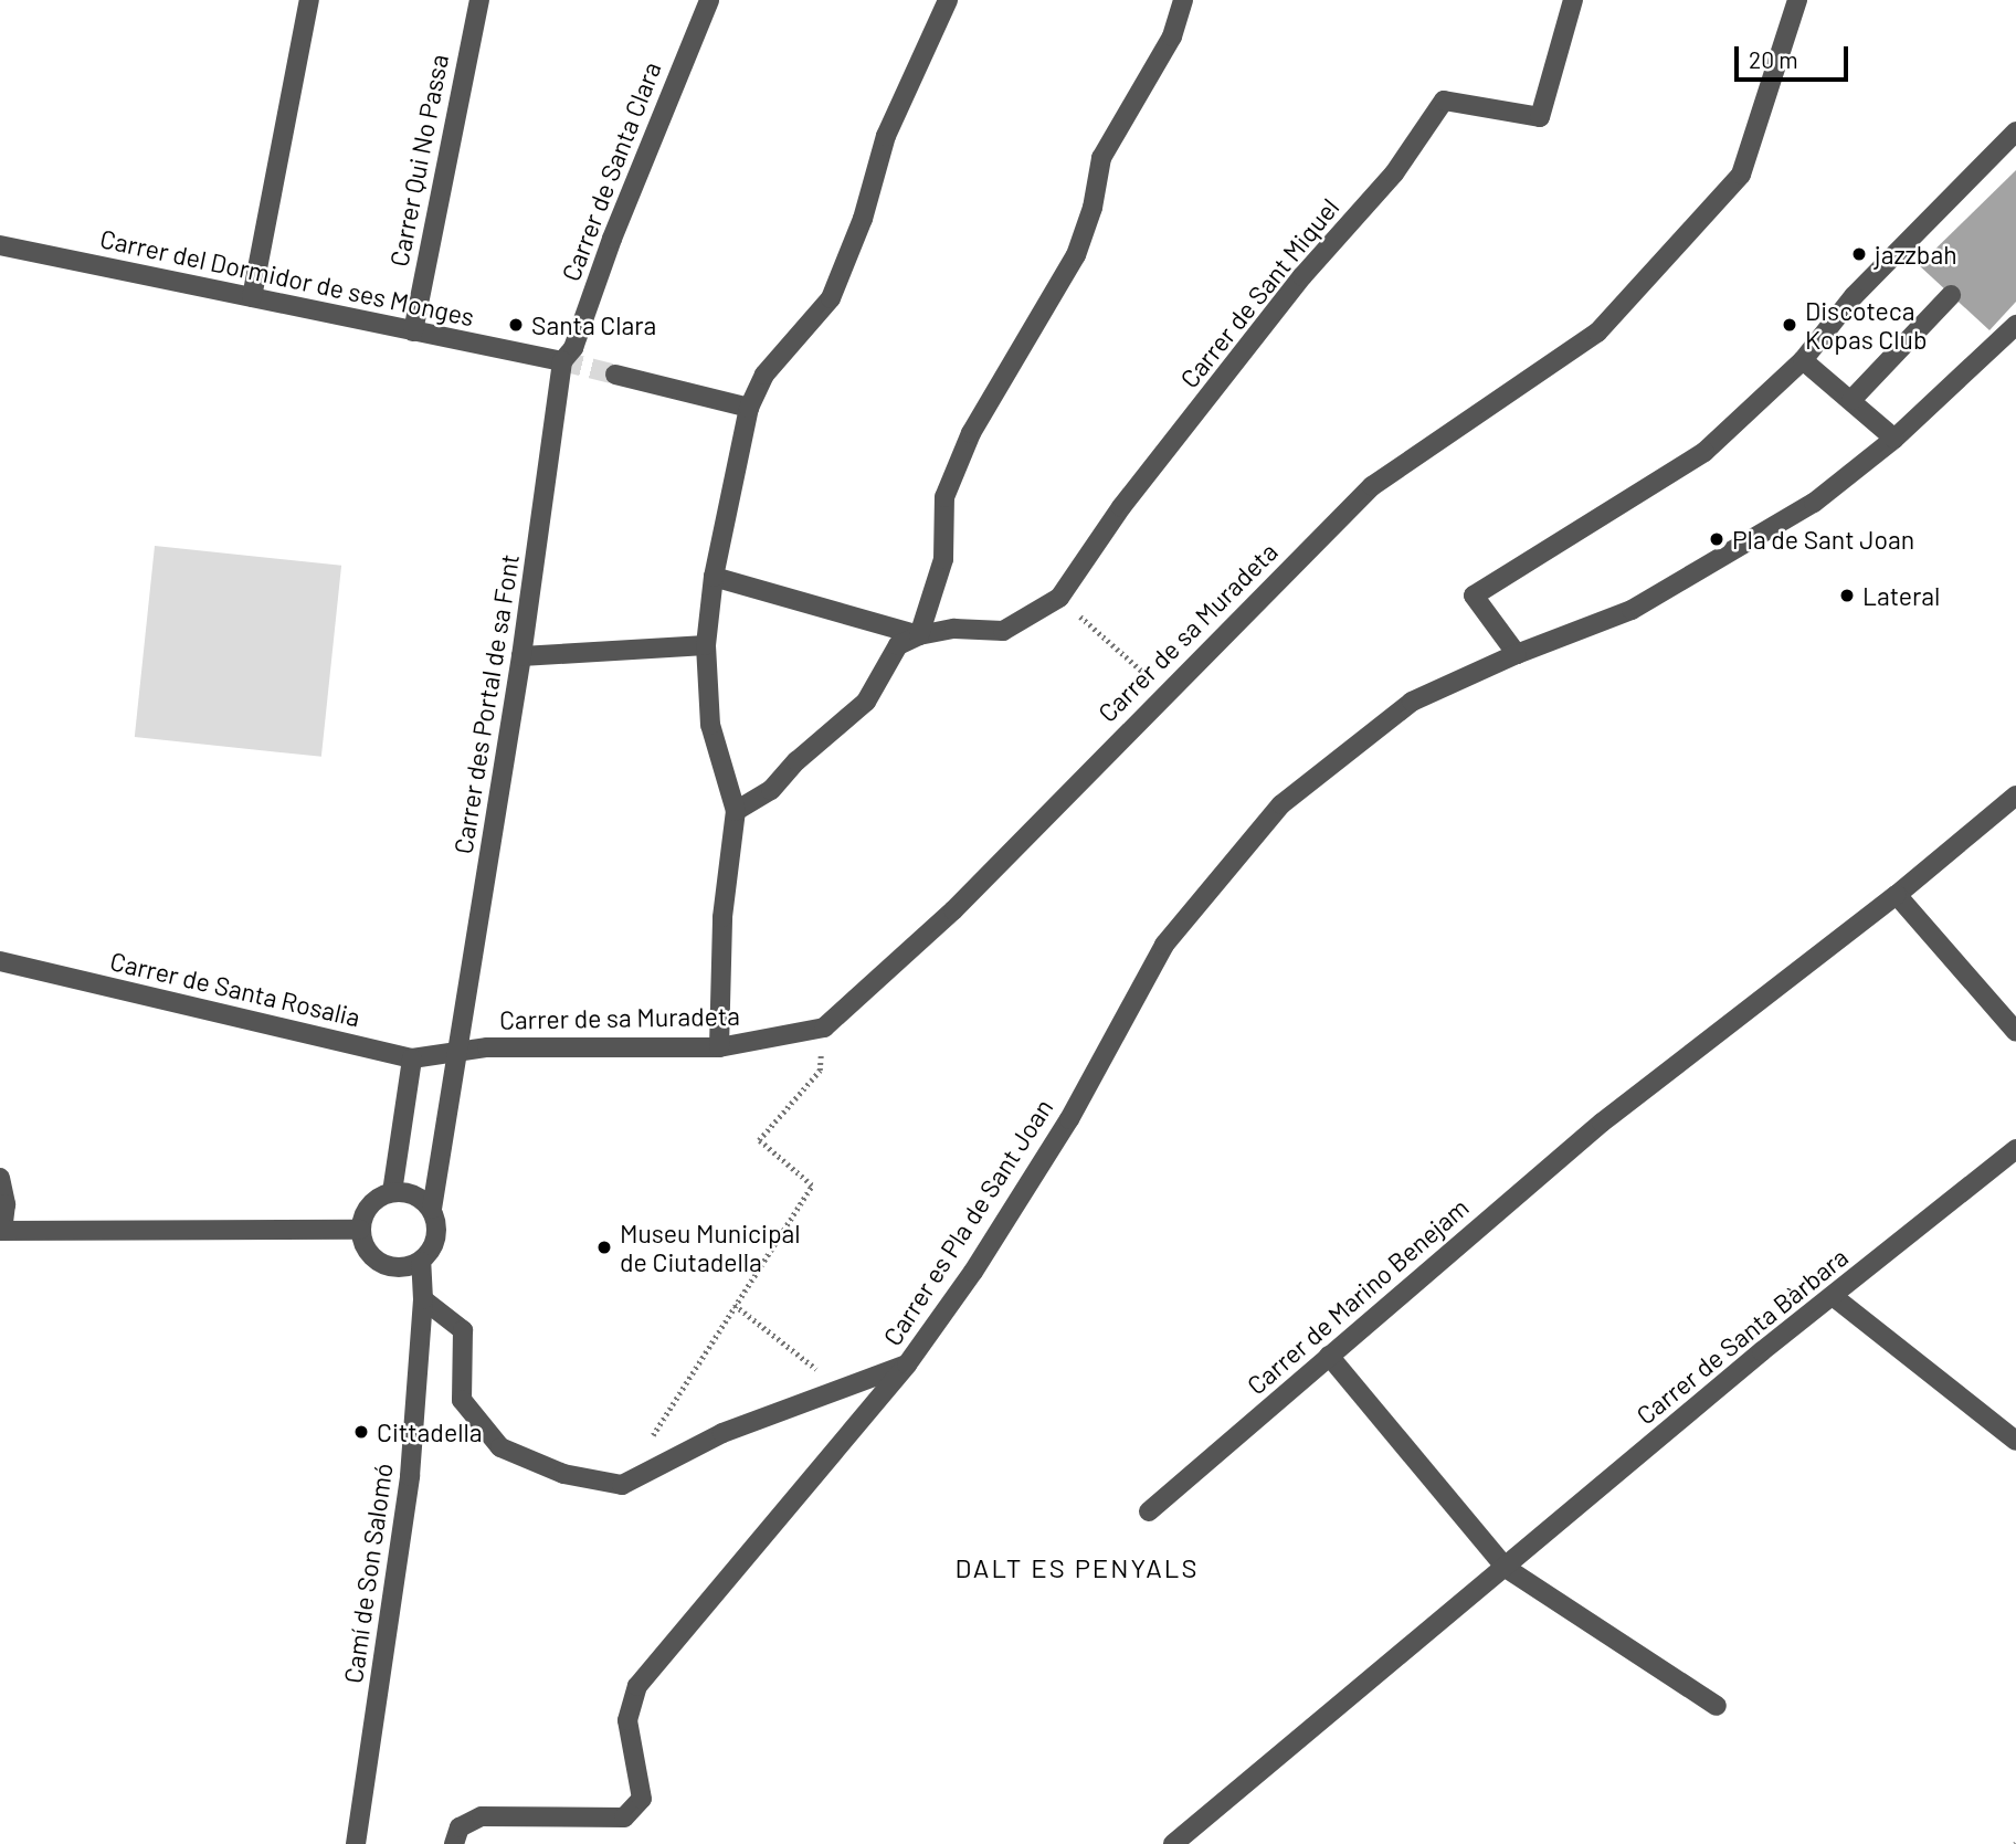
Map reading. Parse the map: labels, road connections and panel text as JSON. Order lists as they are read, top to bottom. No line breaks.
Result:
{"streets":{"street":["Carrer Qui No Passa","Carrer de Santa Clara","Carrer del Dormidor de ses Monges","Carrer de Sant Miquel","Carrer de sa Muradeta","Carrer des Portal de sa Font","Carrer de Santa Rosalia","Carrer es Pla de Sant Joan","Carrer de Marino Benejam","Carrer de Santa Bàrbara","Camí de Son Salomó"]},"crossings":[["Carrer Qui No Passa","Carrer del Dormidor de ses Monges"],["Carrer de Santa Clara","Carrer del Dormidor de ses Monges"],["Carrer de Santa Clara","Carrer des Portal de sa Font"],["Carrer del Dormidor de ses Monges","Carrer des Portal de sa Font"],["Carrer de sa Muradeta","Carrer des Portal de sa Font"],["Carrer de sa Muradeta","Carrer de Santa Rosalia"],["Carrer des Portal de sa Font","Carrer de Santa Rosalia"],["Carrer des Portal de sa Font","Camí de Son Salomó"]],"districts":["DALT ES PENYALS"],"places":["jazzbah","Santa Clara","Discoteca Kopas Club","Pla de Sant Joan","Lateral","Museu Municipal de Ciutadella","Cittadella"],"scale_bar":"20 m"}
